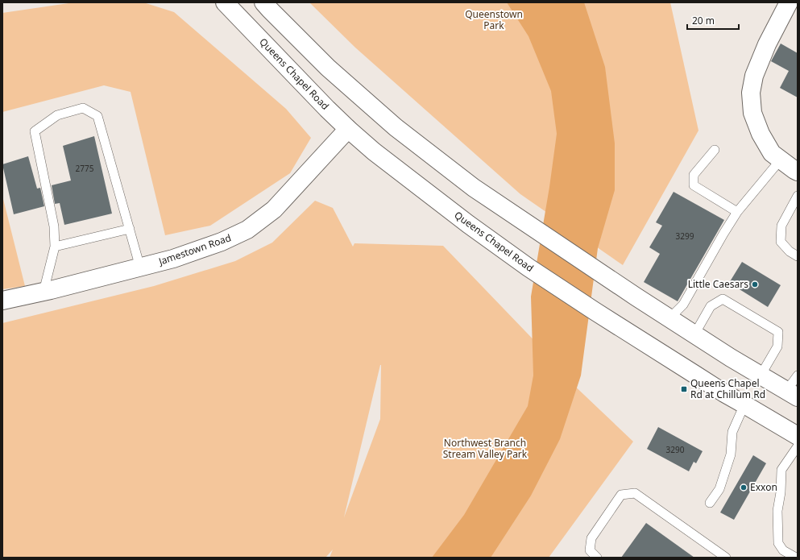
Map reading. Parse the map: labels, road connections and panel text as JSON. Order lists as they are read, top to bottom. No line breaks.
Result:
{"streets":{"main road":["Queens Chapel Road","Jamestown Road"]},"crossings":[["Queens Chapel Road","Jamestown Road"]],"parks":["Queenstown Park","Northwest Branch Stream Valley Park"],"places":{"other":["Little Caesars","Exxon"],"transit":["Queens Chapel Rd at Chillum Rd"]},"house_numbers":["2775","3299","3290"],"scale_bar":"20 m"}
